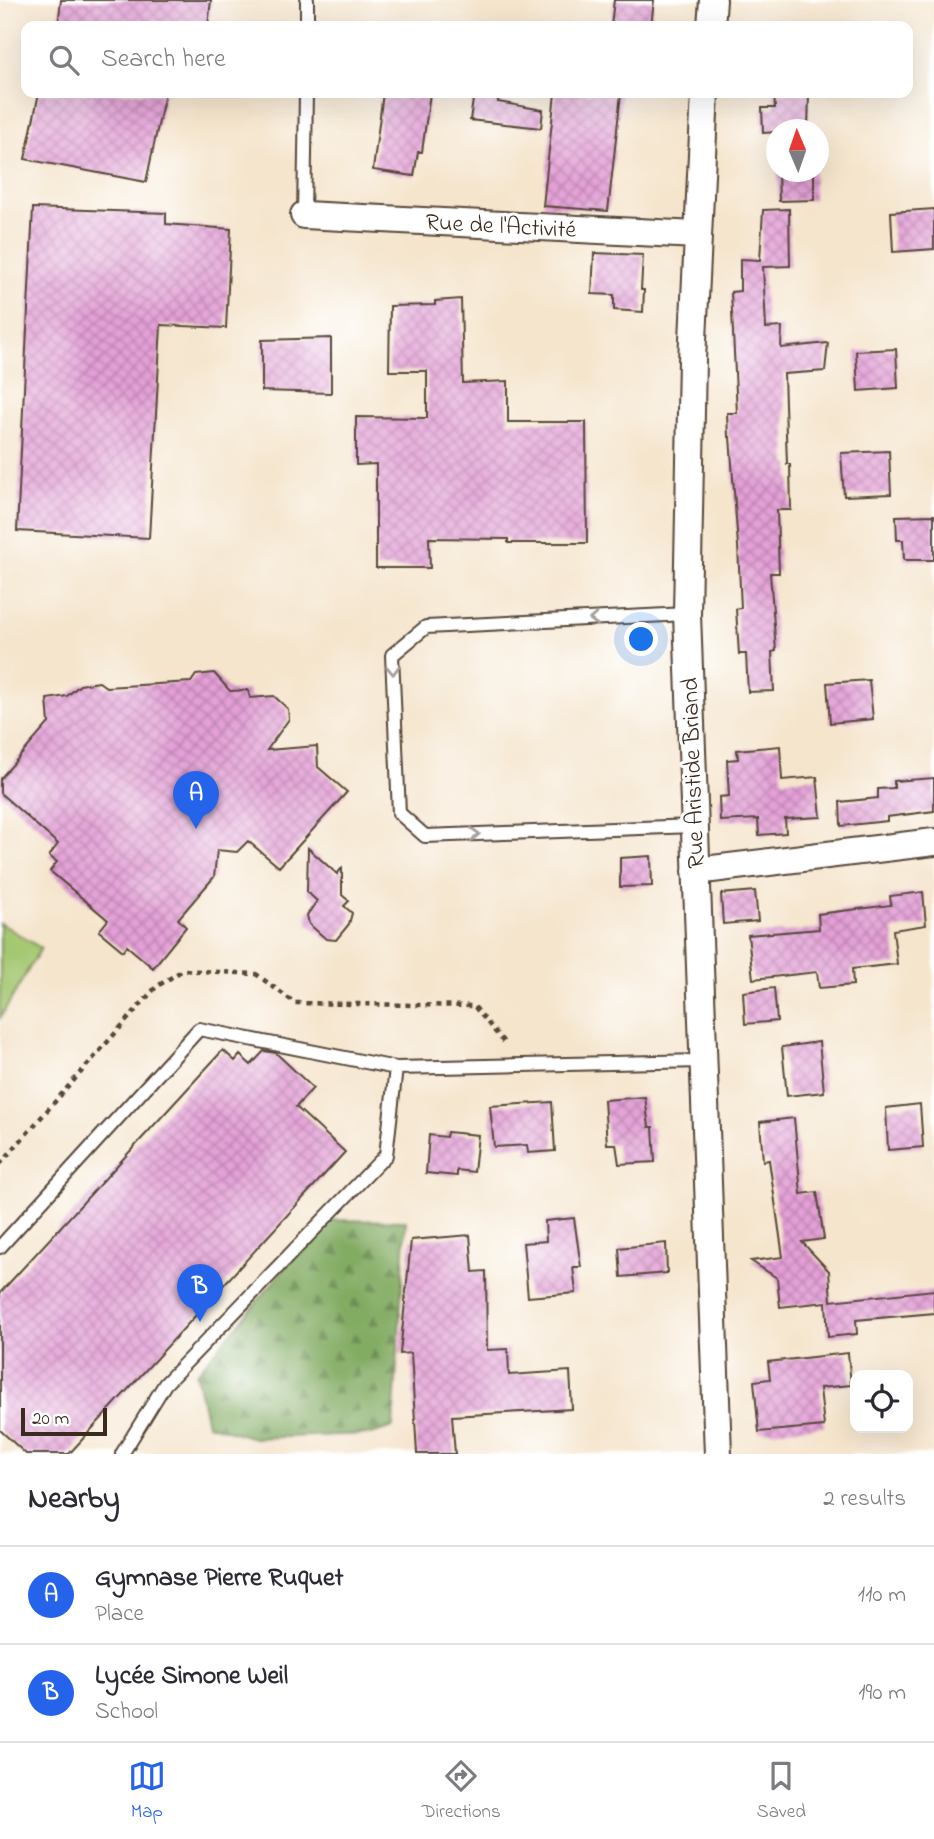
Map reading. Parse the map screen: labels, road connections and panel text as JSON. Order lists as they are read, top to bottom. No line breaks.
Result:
{"streets":{"street":["Rue de l'Activité","Rue Aristide Briand"]},"crossings":[["Rue de l'Activité","Rue Aristide Briand"]],"scale_bar":"20 m","north":"top","page":{"search":"Search here","pins":["A","B"],"scale":"20 m","heading":["Nearby","2 results"],"list":[{"mark":"A","name":"Gymnase Pierre Ruquet","note":"Place","value":"110 m"},{"mark":"B","name":"Lycée Simone Weil","note":"School","value":"190 m"}],"nav":["Map","Directions","Saved"]}}
